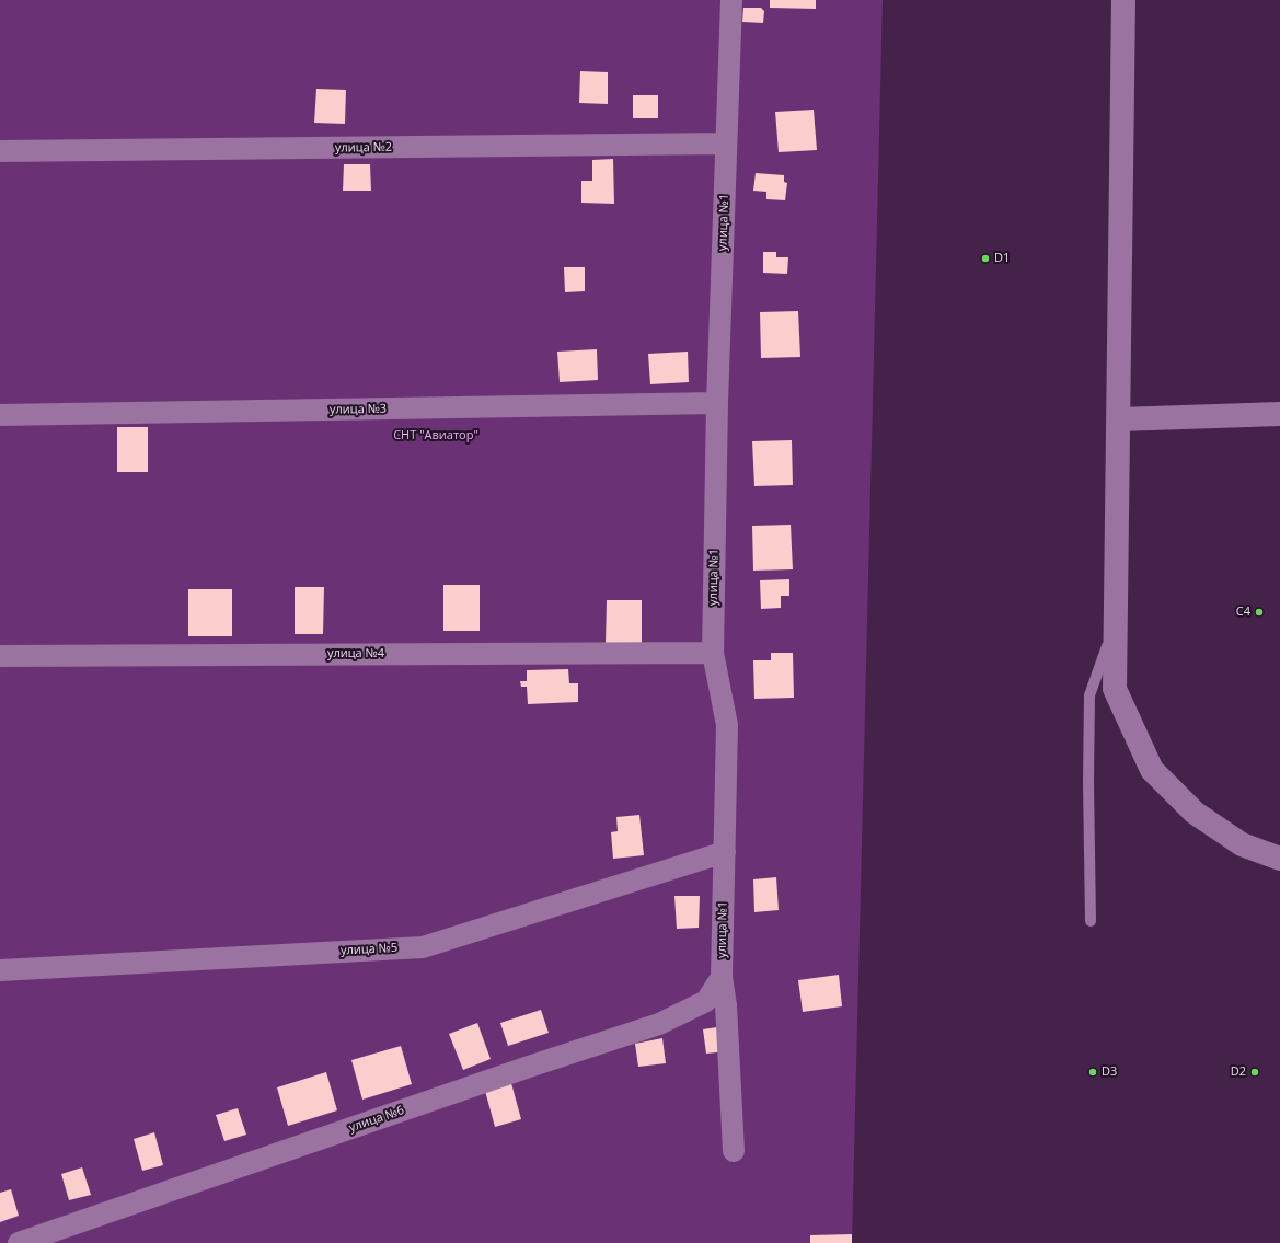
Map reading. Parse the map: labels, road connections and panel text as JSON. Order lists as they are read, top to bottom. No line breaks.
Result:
{"streets":{"street":["улица №2","улица №1","улица №3","улица №4","улица №5","улица №6"]},"crossings":[["улица №2","улица №1"],["улица №1","улица №3"],["улица №1","улица №4"],["улица №1","улица №5"],["улица №1","улица №6"]],"parks":["СНТ \"Авиатор\""],"places":["D1","C4","D3","D2"]}
